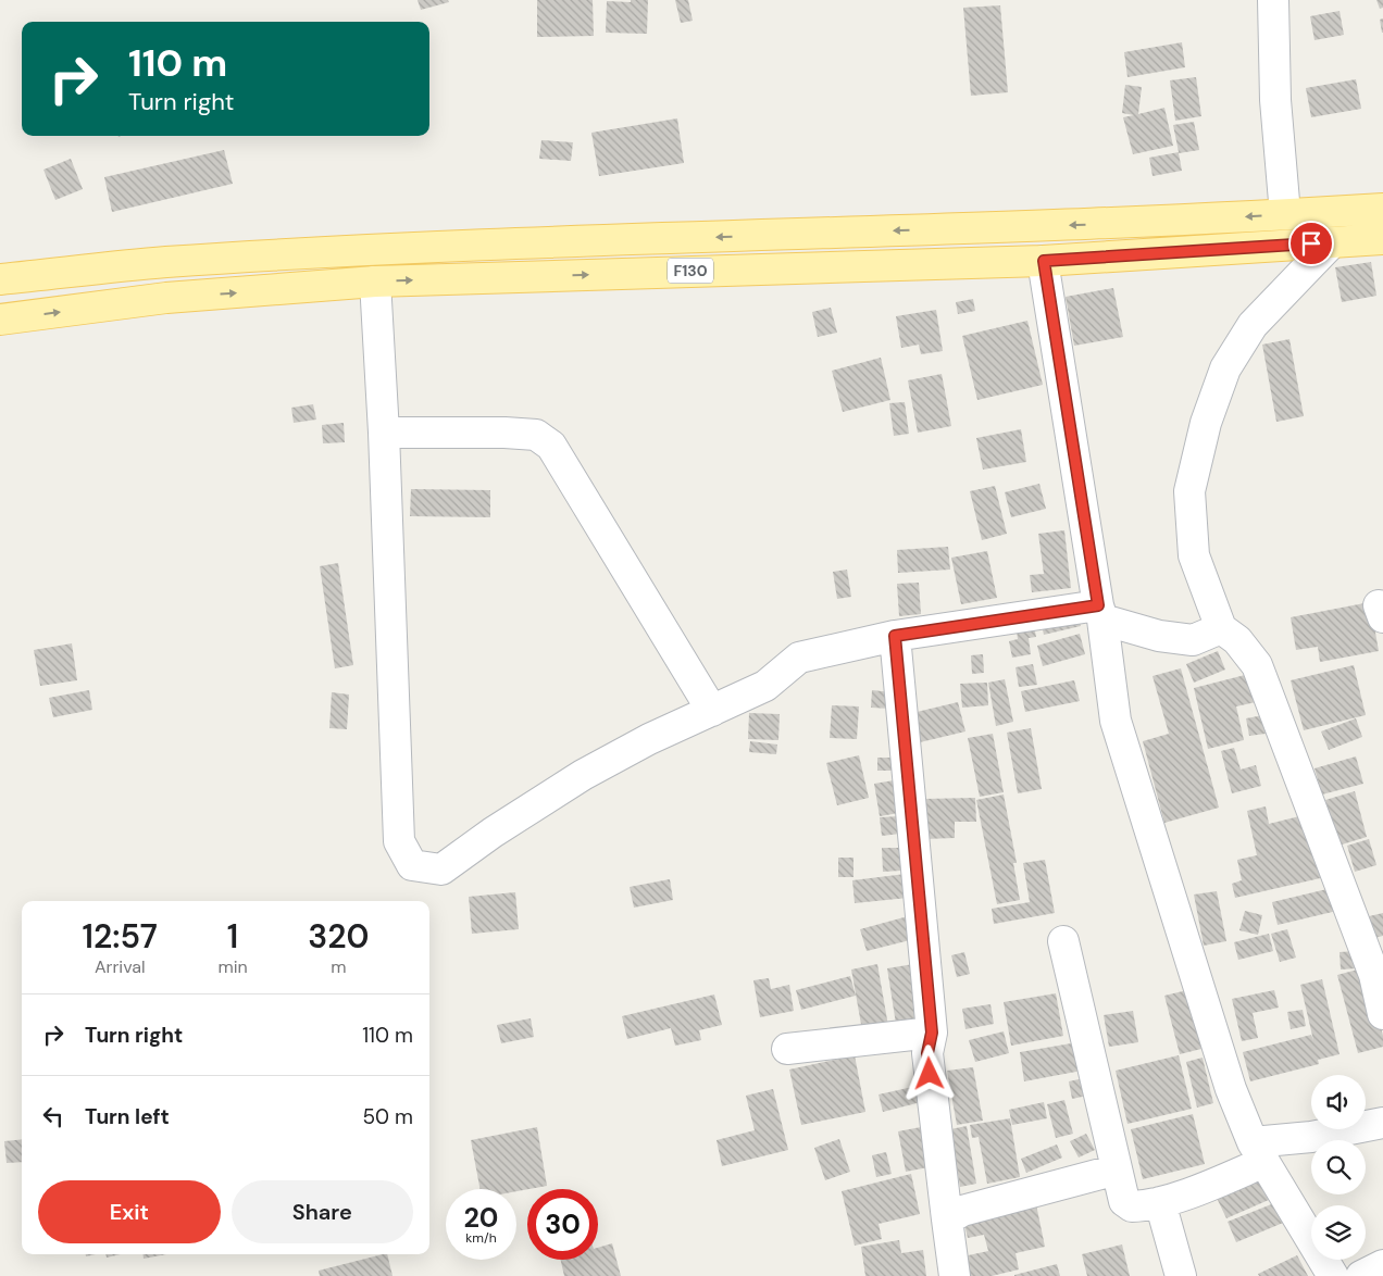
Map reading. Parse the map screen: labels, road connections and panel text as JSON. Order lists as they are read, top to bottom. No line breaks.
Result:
{"streets":{"main road":["F130"]},"page":{"turn":["110 m","Turn right"],"eta":["12:57","Arrival","1","min","320","m"],"list":[{"name":"Turn right","value":"110 m"},{"name":"Turn left","value":"50 m"}],"buttons":["Exit","Share"],"speed":"20 km/h","limit":"30"}}
